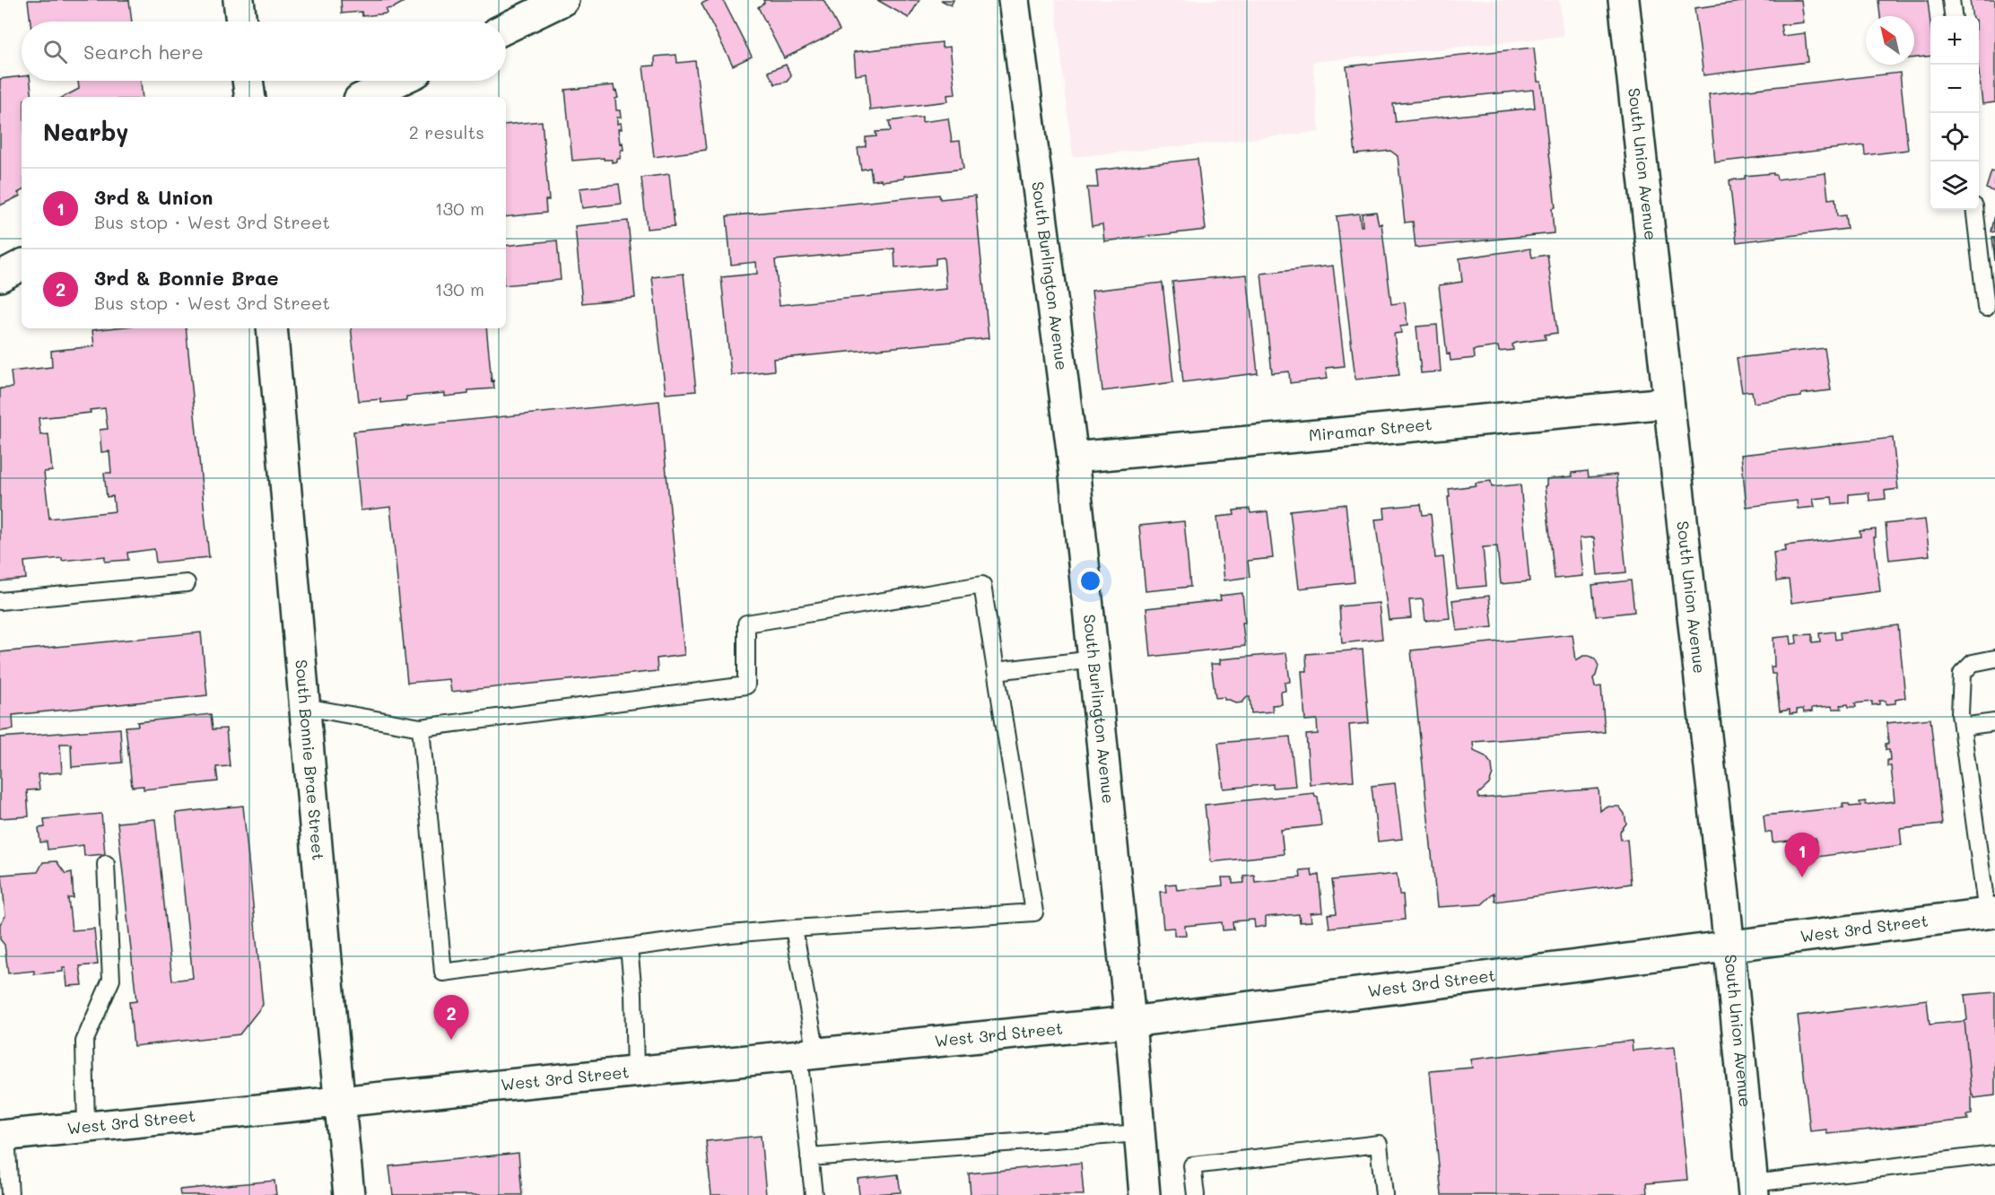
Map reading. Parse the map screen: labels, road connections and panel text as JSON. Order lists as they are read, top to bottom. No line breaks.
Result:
{"streets":{"street":["South Union Avenue","South Burlington Avenue","Miramar Street","South Bonnie Brae Street","West 3rd Street"]},"crossings":[["South Union Avenue","Miramar Street"],["South Union Avenue","West 3rd Street"],["South Burlington Avenue","Miramar Street"],["South Burlington Avenue","West 3rd Street"],["South Bonnie Brae Street","West 3rd Street"]],"north":"top left","page":{"map_buttons":["+","−"],"search":"Search here","heading":["Nearby","2 results"],"list":[{"mark":"1","name":"3rd & Union","note":"Bus stop · West 3rd Street","value":"130 m"},{"mark":"2","name":"3rd & Bonnie Brae","note":"Bus stop · West 3rd Street","value":"130 m"}],"pins":["1","2"]}}
